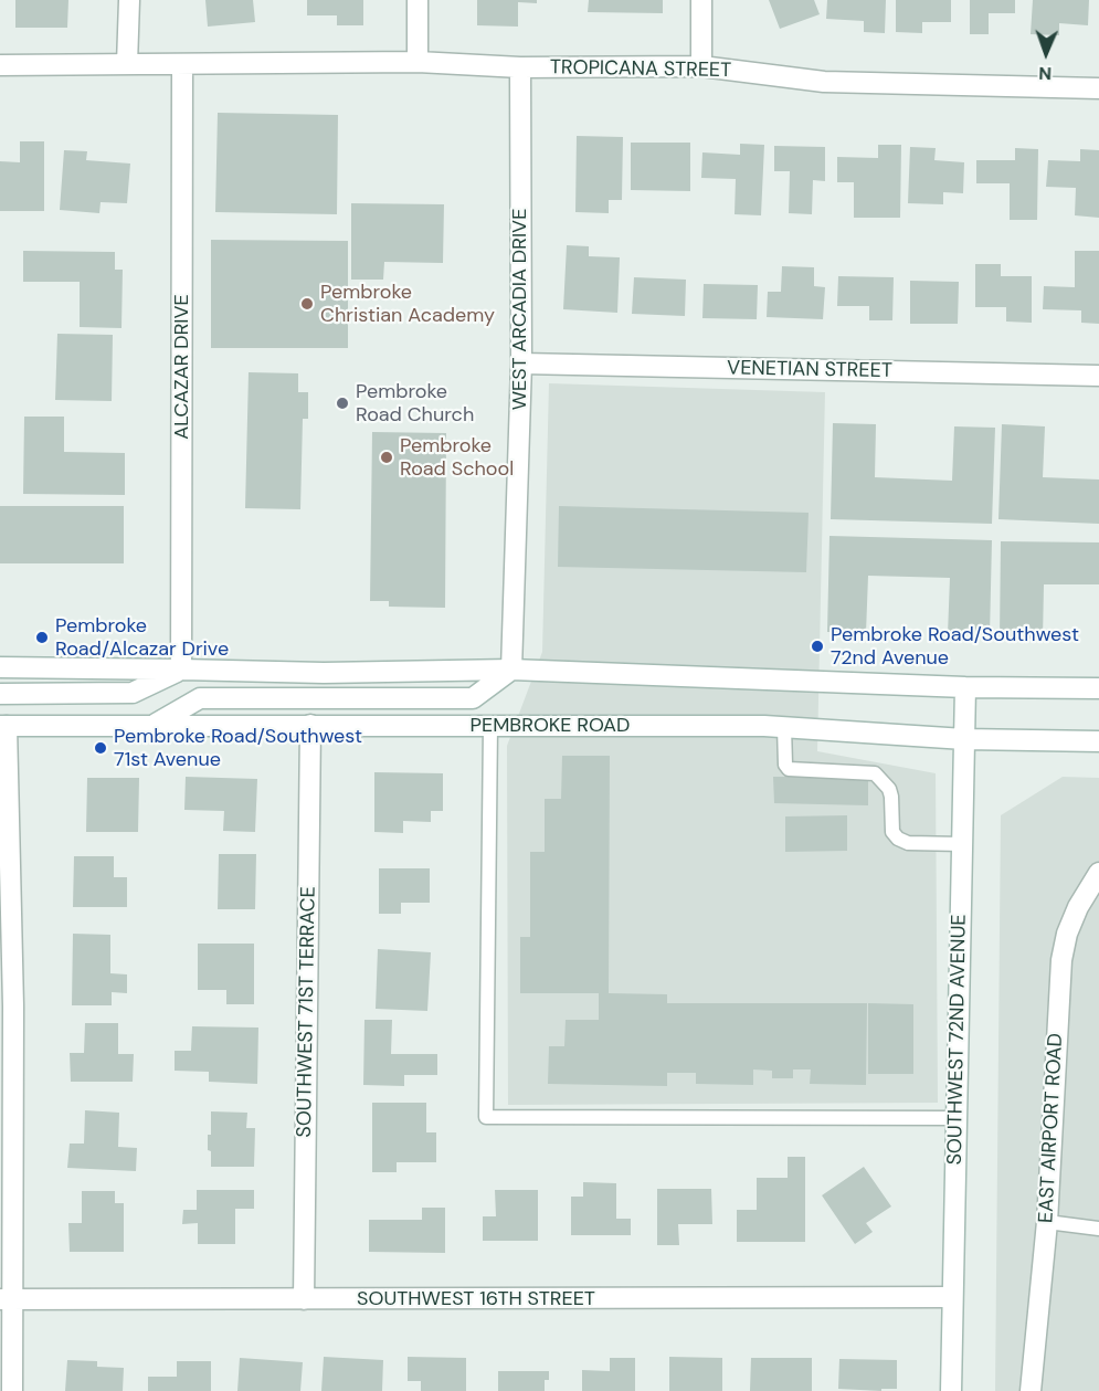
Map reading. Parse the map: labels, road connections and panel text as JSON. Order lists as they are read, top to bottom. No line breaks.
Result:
{"streets":{"street":["TROPICANA STREET","WEST ARCADIA DRIVE","ALCAZAR DRIVE","VENETIAN STREET","PEMBROKE ROAD","SOUTHWEST 71ST TERRACE","SOUTHWEST 72ND AVENUE","EAST AIRPORT ROAD","SOUTHWEST 16TH STREET"]},"crossings":[["TROPICANA STREET","WEST ARCADIA DRIVE"],["TROPICANA STREET","ALCAZAR DRIVE"],["WEST ARCADIA DRIVE","VENETIAN STREET"],["PEMBROKE ROAD","SOUTHWEST 71ST TERRACE"],["PEMBROKE ROAD","SOUTHWEST 72ND AVENUE"],["SOUTHWEST 71ST TERRACE","SOUTHWEST 16TH STREET"],["SOUTHWEST 72ND AVENUE","SOUTHWEST 16TH STREET"]],"places":["Pembroke Christian Academy","Pembroke Road Church","Pembroke Road School","Pembroke Road/Alcazar Drive","Pembroke Road/Southwest 72nd Avenue","Pembroke Road/Southwest 71st Avenue"],"north":"bottom"}
